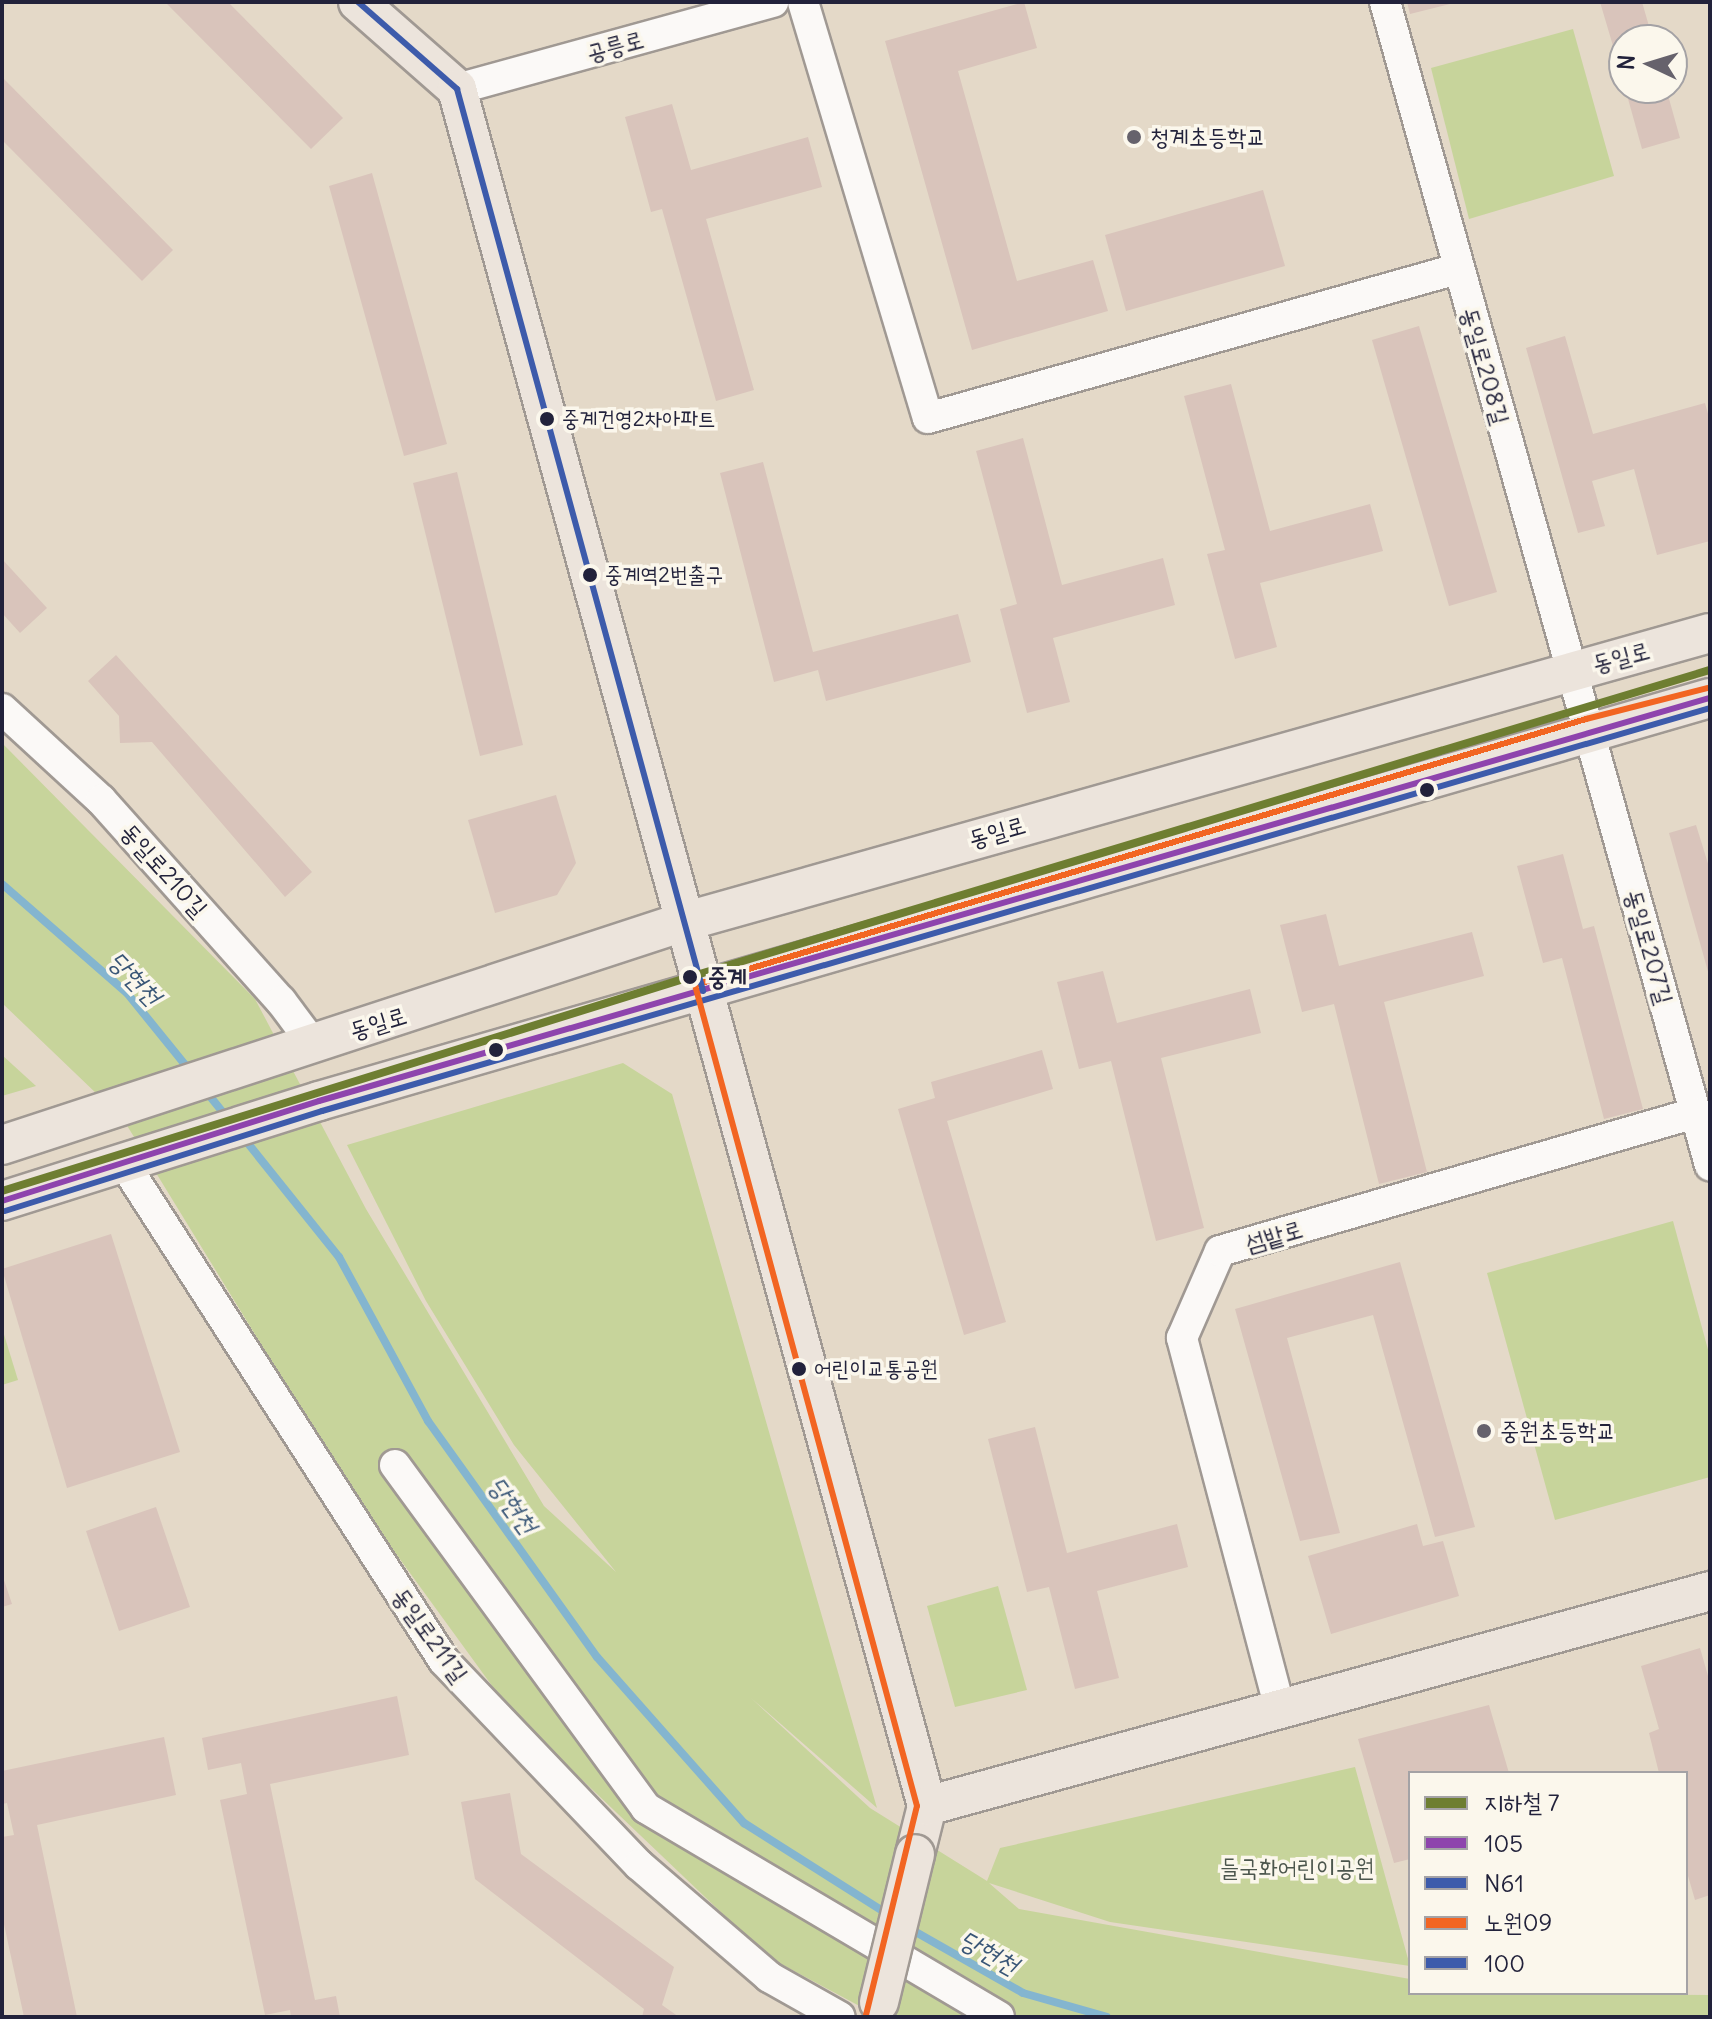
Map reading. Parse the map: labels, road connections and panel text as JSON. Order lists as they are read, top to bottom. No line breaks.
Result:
{"streets":{"main road":["동일로"],"street":["공릉로","동일로208길","동일로210길","동일로207길","섬밭로","동일로211길"]},"crossings":[["동일로208길","동일로"],["동일로208길","동일로207길"],["동일로","동일로210길"],["동일로207길","섬밭로"]],"water":["당현천"],"parks":["들국화어린이공원"],"places":["청계초등학교","중계건영2차아파트","중계역2번출구","중계","어린이교통공원","중원초등학교"],"lines":["transit line 100","metro line 7","transit line 노원09","transit line 105","transit line N61"],"legend":["지하철 7","105","N61","노원09","100"],"north":"left"}
